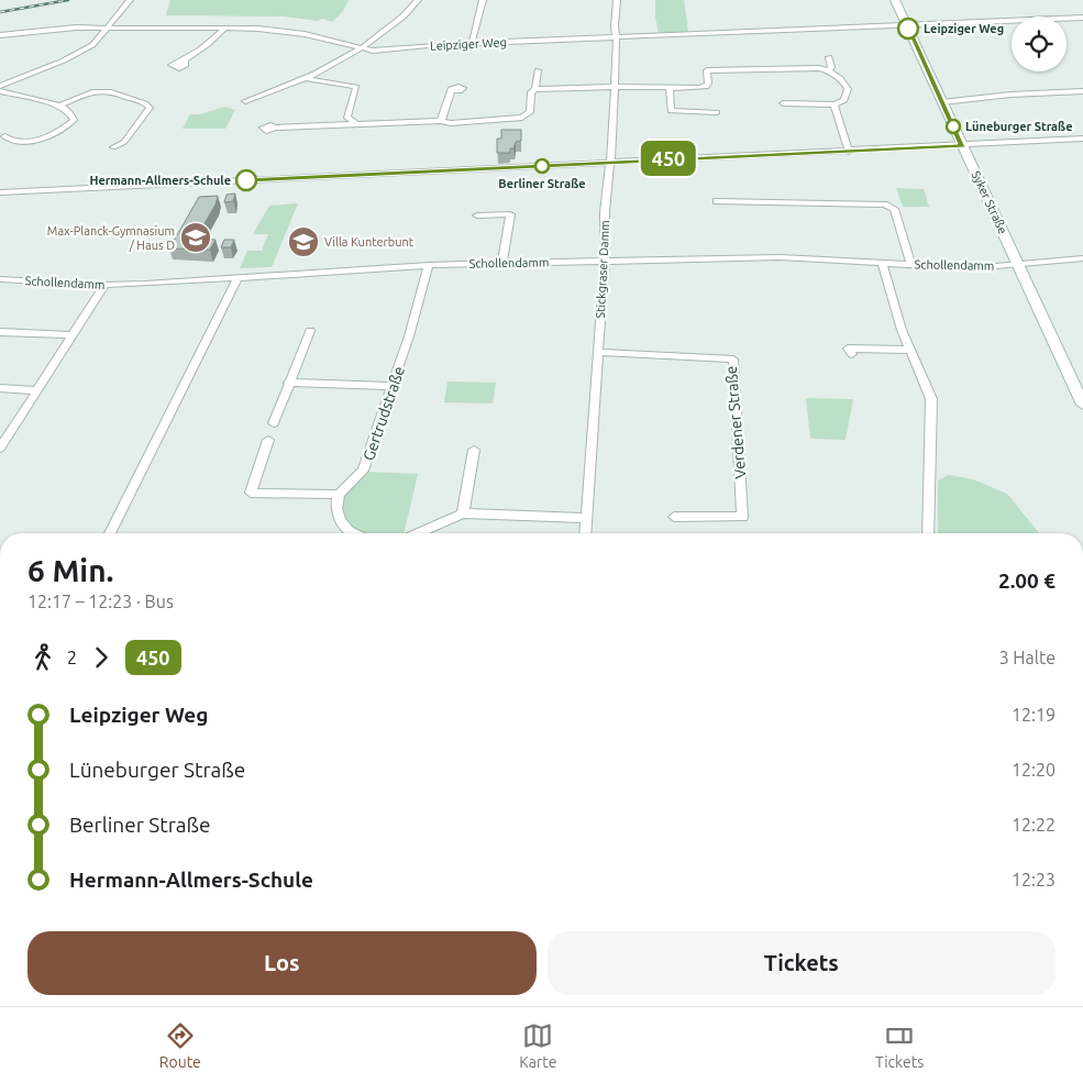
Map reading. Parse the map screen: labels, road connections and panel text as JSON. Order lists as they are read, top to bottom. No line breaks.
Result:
{"streets":{"main road":["Syker Straße"],"street":["Leipziger Weg","Schollendamm","Stickgraser Damm","Gertrudstraße","Verdener Straße"]},"crossings":[["Leipziger Weg","Syker Straße"],["Leipziger Weg","Stickgraser Damm"],["Syker Straße","Schollendamm"],["Schollendamm","Stickgraser Damm"],["Schollendamm","Gertrudstraße"],["Stickgraser Damm","Verdener Straße"]],"places":{"other":["Leipziger Weg","Lüneburger Straße","Berliner Straße","Hermann-Allmers-Schule"],"school or university":["Max-Planck-Gymnasium / Haus D","Villa Kunterbunt"]},"lines":["bus line 450"],"page":{"on_map":"450","heading":["6 Min.","12:17 – 12:23 · Bus","2.00 €"],"legs":["2","450","3 Halte"],"list":[{"name":"Leipziger Weg","value":"12:19"},{"name":"Lüneburger Straße","value":"12:20"},{"name":"Berliner Straße","value":"12:22"},{"name":"Hermann-Allmers-Schule","value":"12:23"}],"buttons":["Los","Tickets"],"tabs":["Route","Karte","Tickets"]}}
